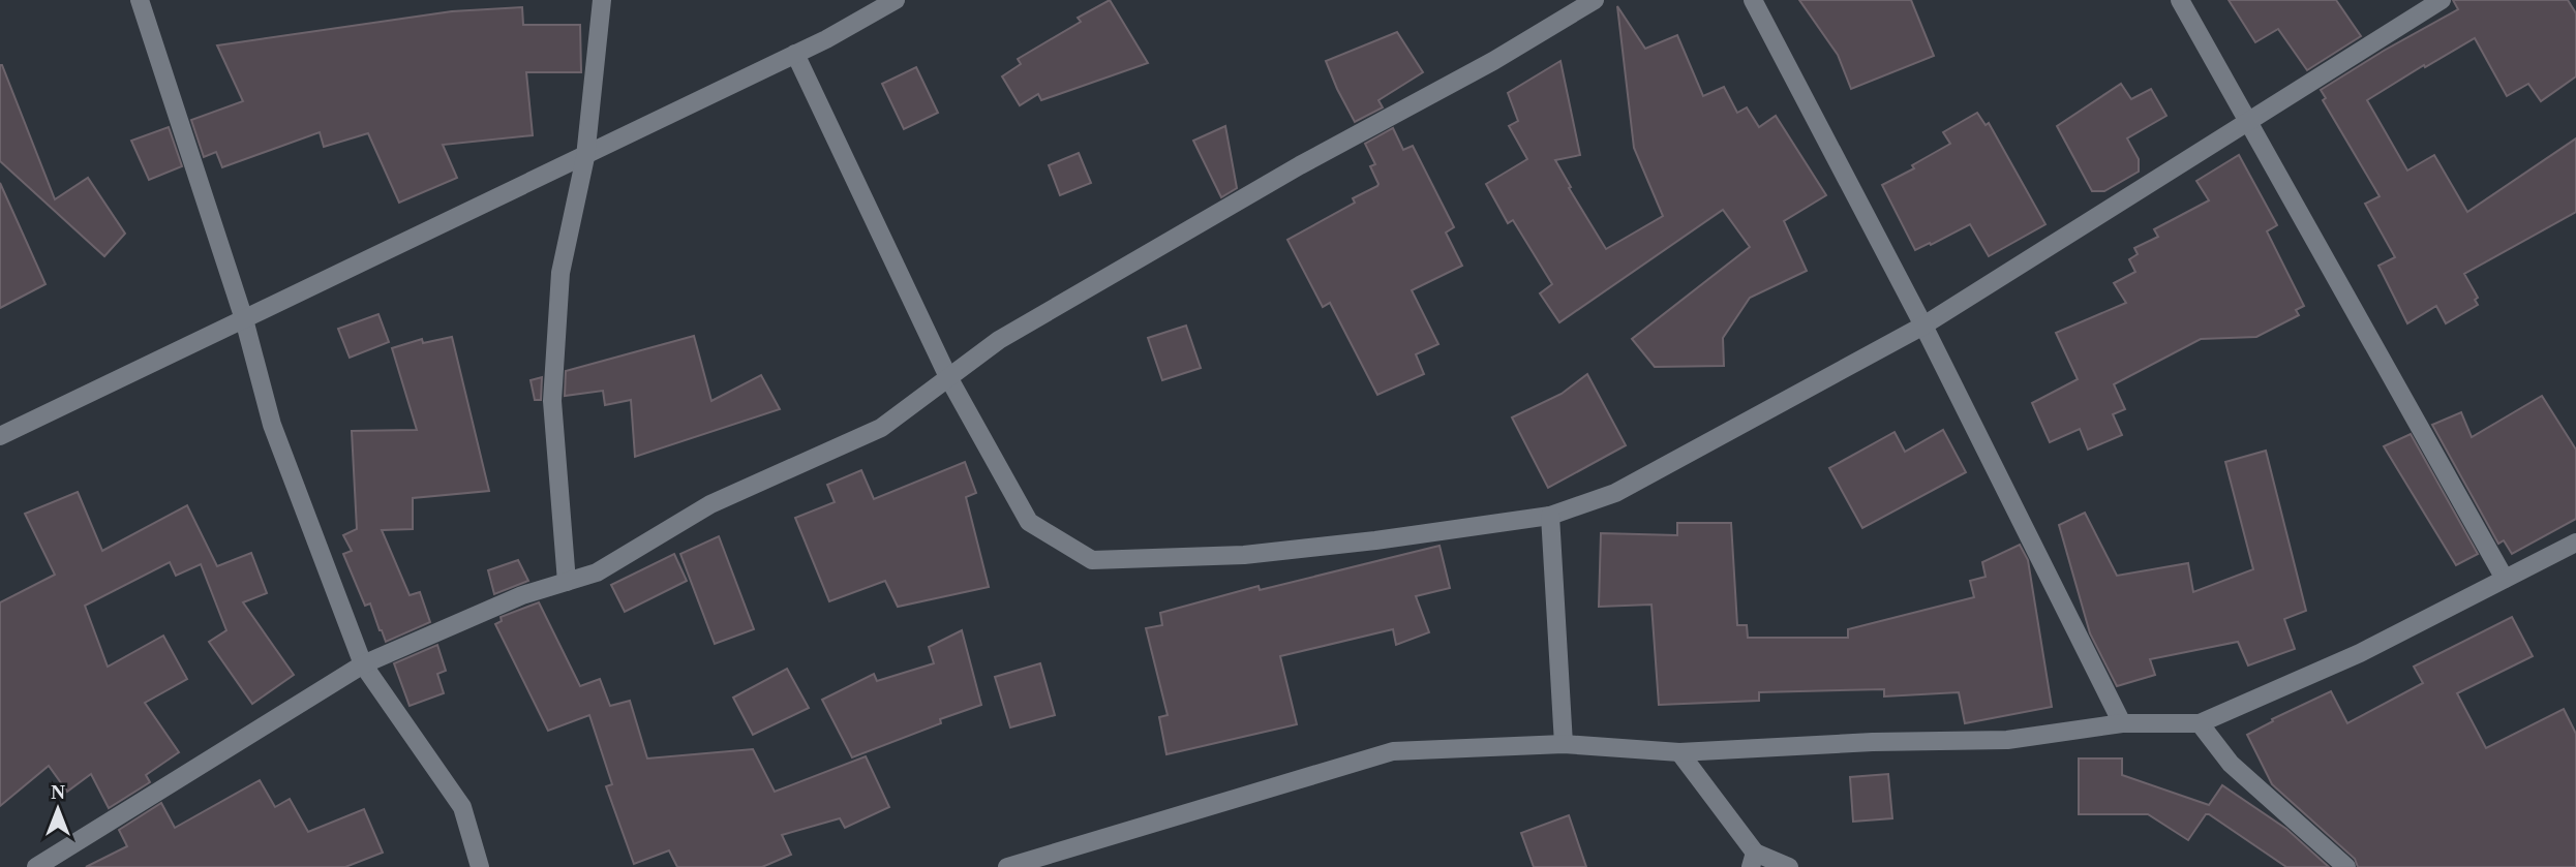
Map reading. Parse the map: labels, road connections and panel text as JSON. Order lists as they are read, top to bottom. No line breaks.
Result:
{"north":"top"}
